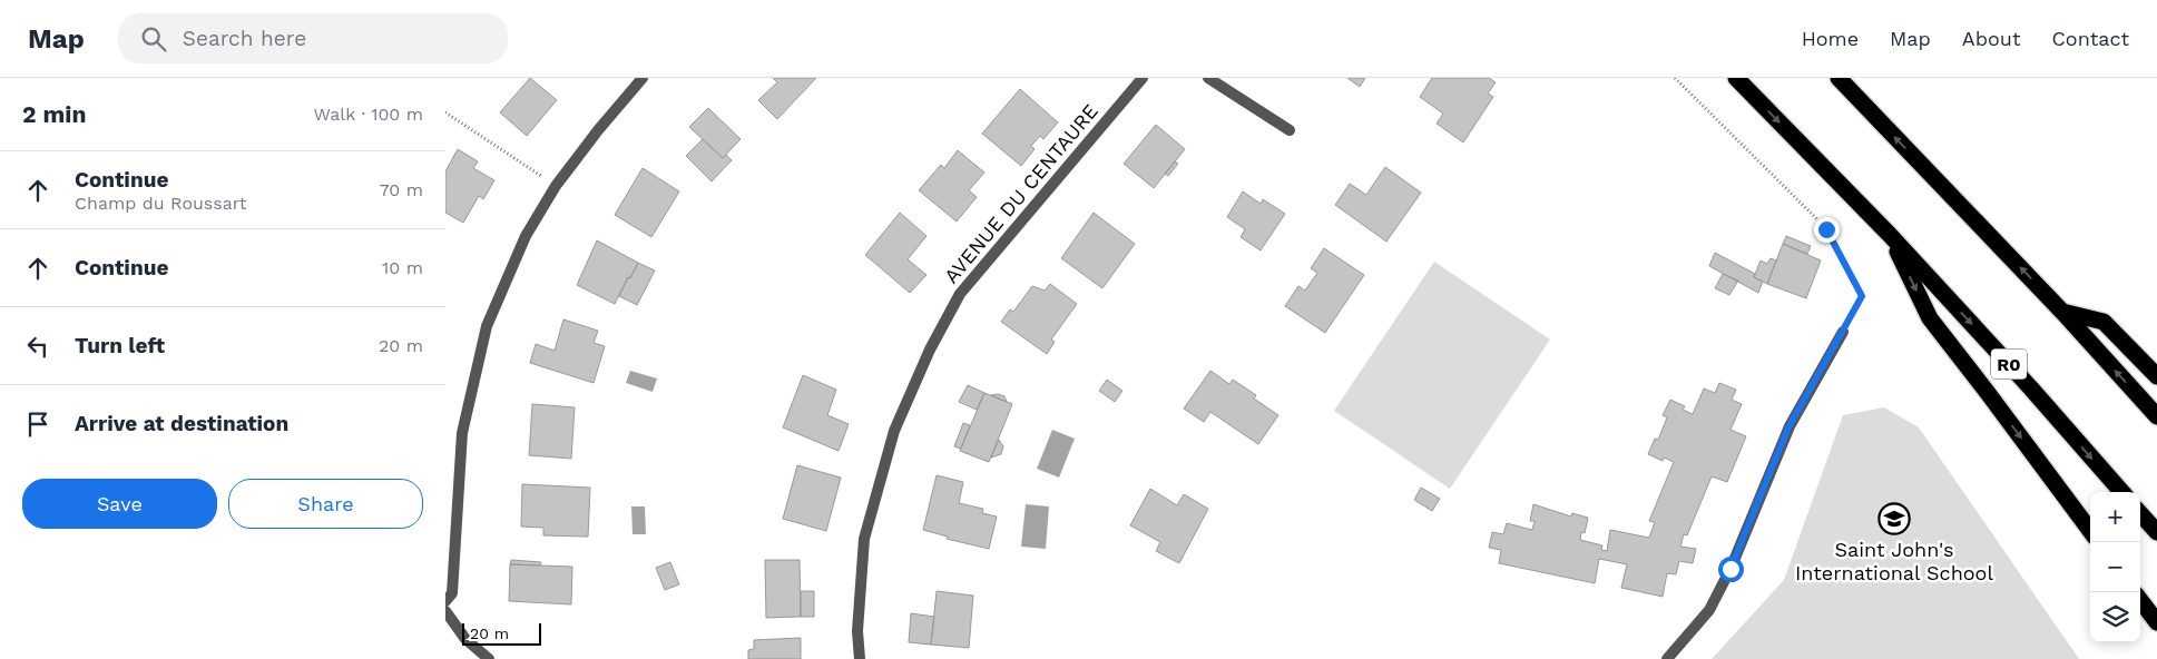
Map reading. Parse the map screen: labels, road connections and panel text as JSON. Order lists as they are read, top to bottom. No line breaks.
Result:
{"streets":{"highway":["R0"],"street":["AVENUE DU CENTAURE"]},"places":{"school or university":["Saint John's International School"]},"scale_bar":"20 m","page":{"header":"Map","search":"Search here","nav":["Home","Map","About","Contact"],"heading":["2 min","Walk · 100 m"],"list":[["Continue","Champ du Roussart","70 m"],["Continue","10 m"],["Turn left","20 m"],"Arrive at destination"],"buttons":["Save","Share"],"map_buttons":["+","−"],"scale":"20 m"}}
